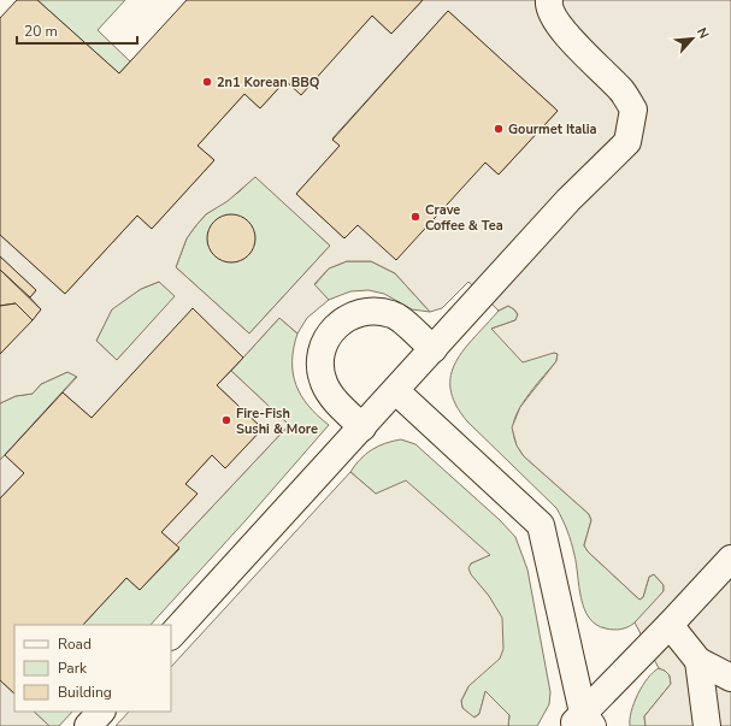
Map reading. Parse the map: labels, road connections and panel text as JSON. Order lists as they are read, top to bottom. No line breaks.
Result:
{"places":["2n1 Korean BBQ","Gourmet Italia","Crave Coffee & Tea","Fire-Fish Sushi & More"],"legend":["Road","Park","Building"],"scale_bar":"20 m","north":"top right"}
